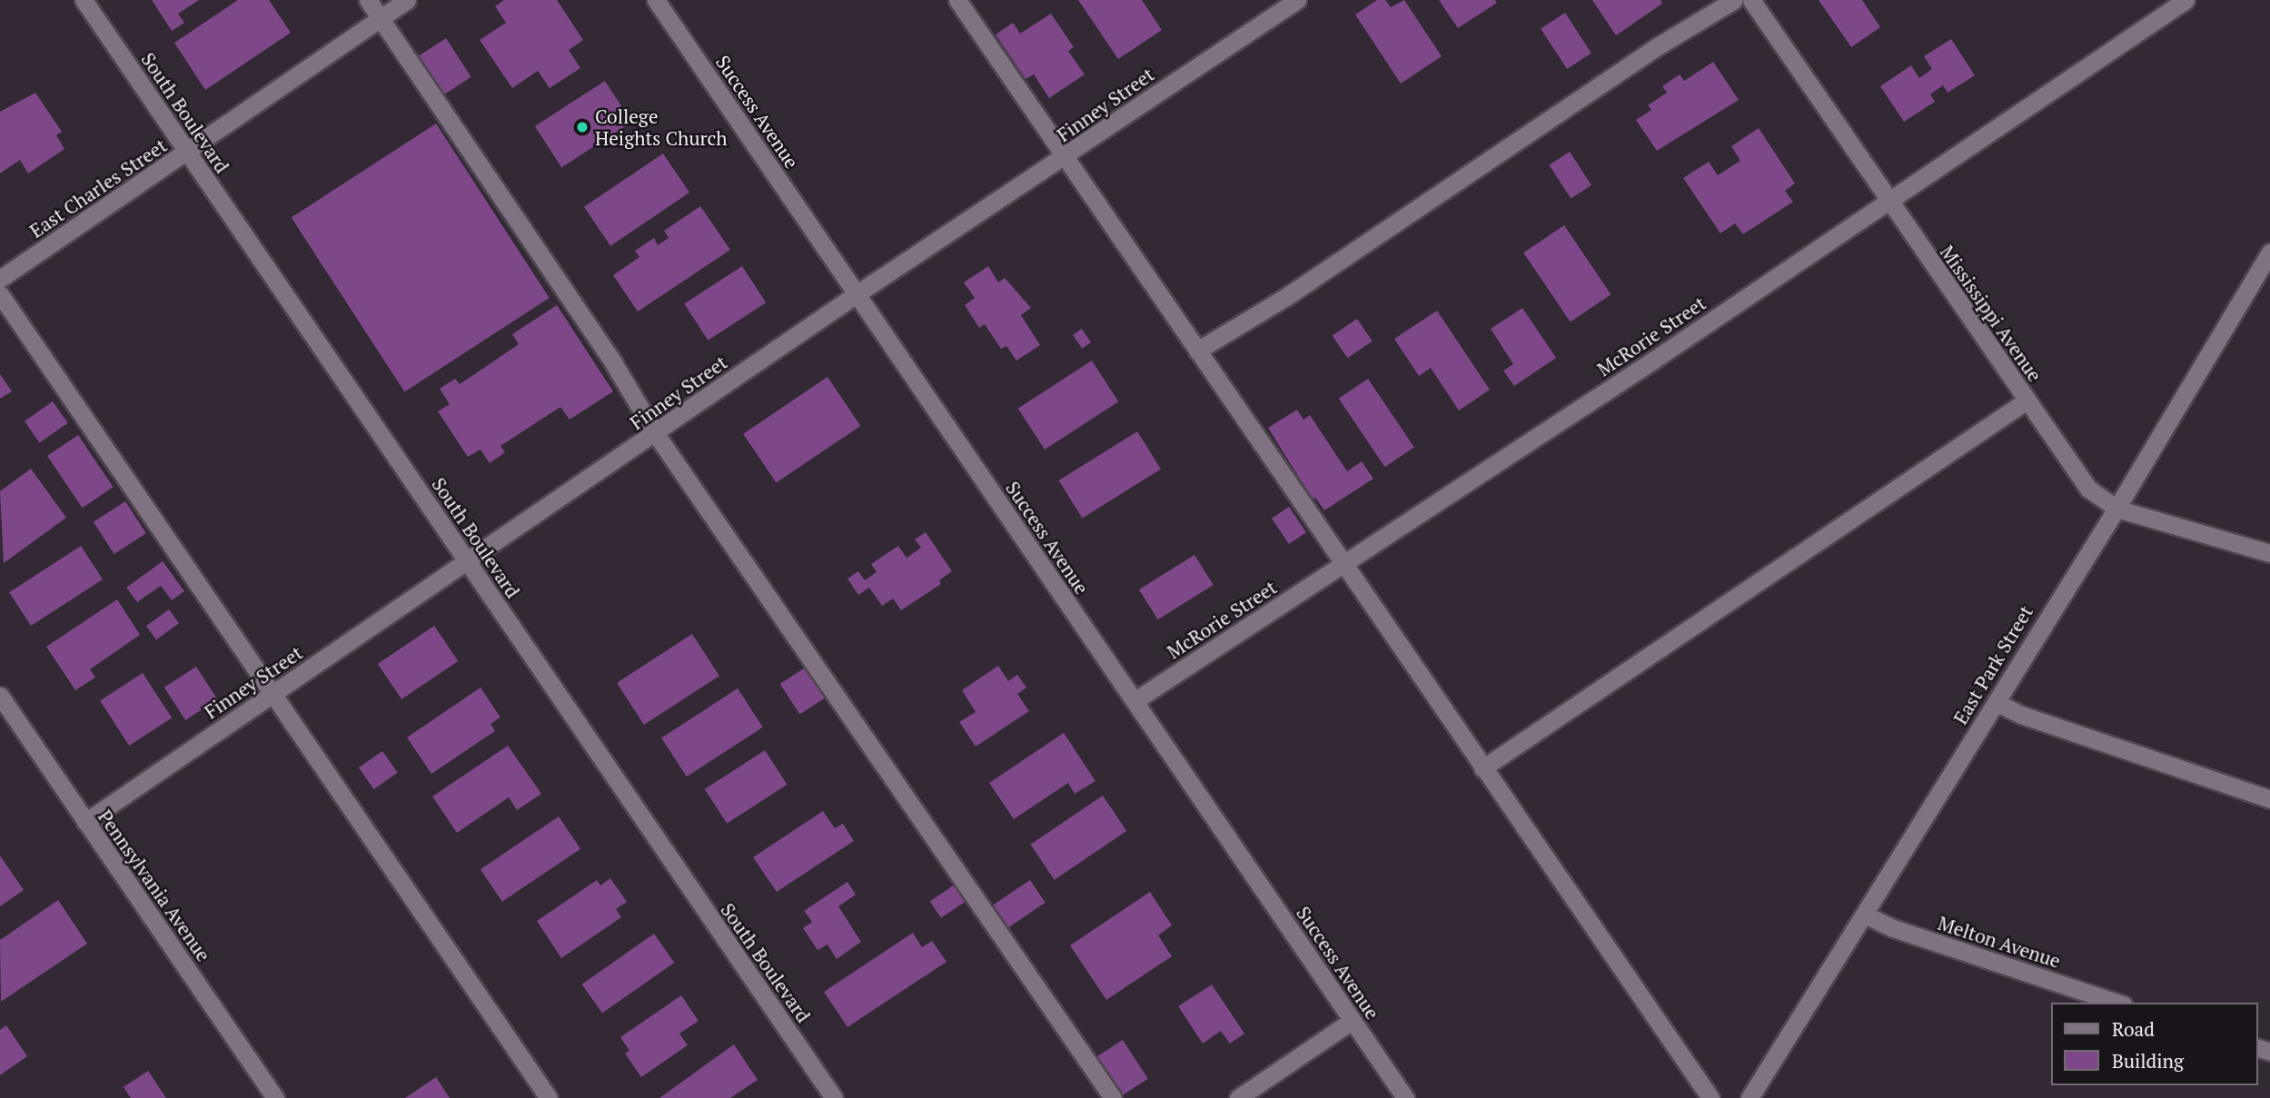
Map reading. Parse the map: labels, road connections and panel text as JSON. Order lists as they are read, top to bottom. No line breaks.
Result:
{"streets":{"street":["Finney Street","Success Avenue","South Boulevard","East Charles Street","Mississippi Avenue","McRorie Street","East Park Street","Pennsylvania Avenue","Melton Avenue"]},"crossings":[["Finney Street","Success Avenue"],["Finney Street","South Boulevard"],["Finney Street","Pennsylvania Avenue"],["Success Avenue","McRorie Street"],["South Boulevard","East Charles Street"],["Mississippi Avenue","McRorie Street"],["Mississippi Avenue","East Park Street"],["East Park Street","Melton Avenue"]],"places":["College Heights Church"],"legend":["Road","Building"]}
